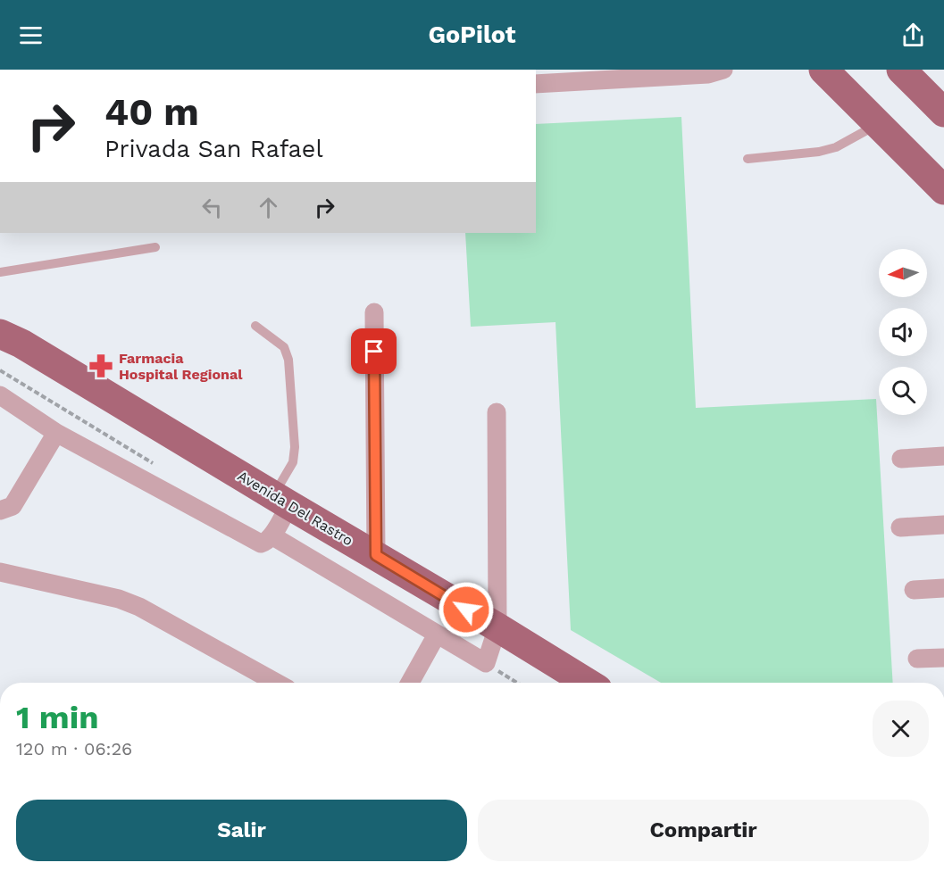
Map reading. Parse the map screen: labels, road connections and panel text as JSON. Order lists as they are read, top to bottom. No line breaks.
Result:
{"streets":{"main road":["Avenida Del Rastro"]},"places":{"pharmacy":["Farmacia Hospital Regional"]},"north":"left","page":{"header":"GoPilot","turn":["40 m","Privada San Rafael"],"heading":["1 min","120 m · 06:26"],"buttons":["Salir","Compartir"]}}
